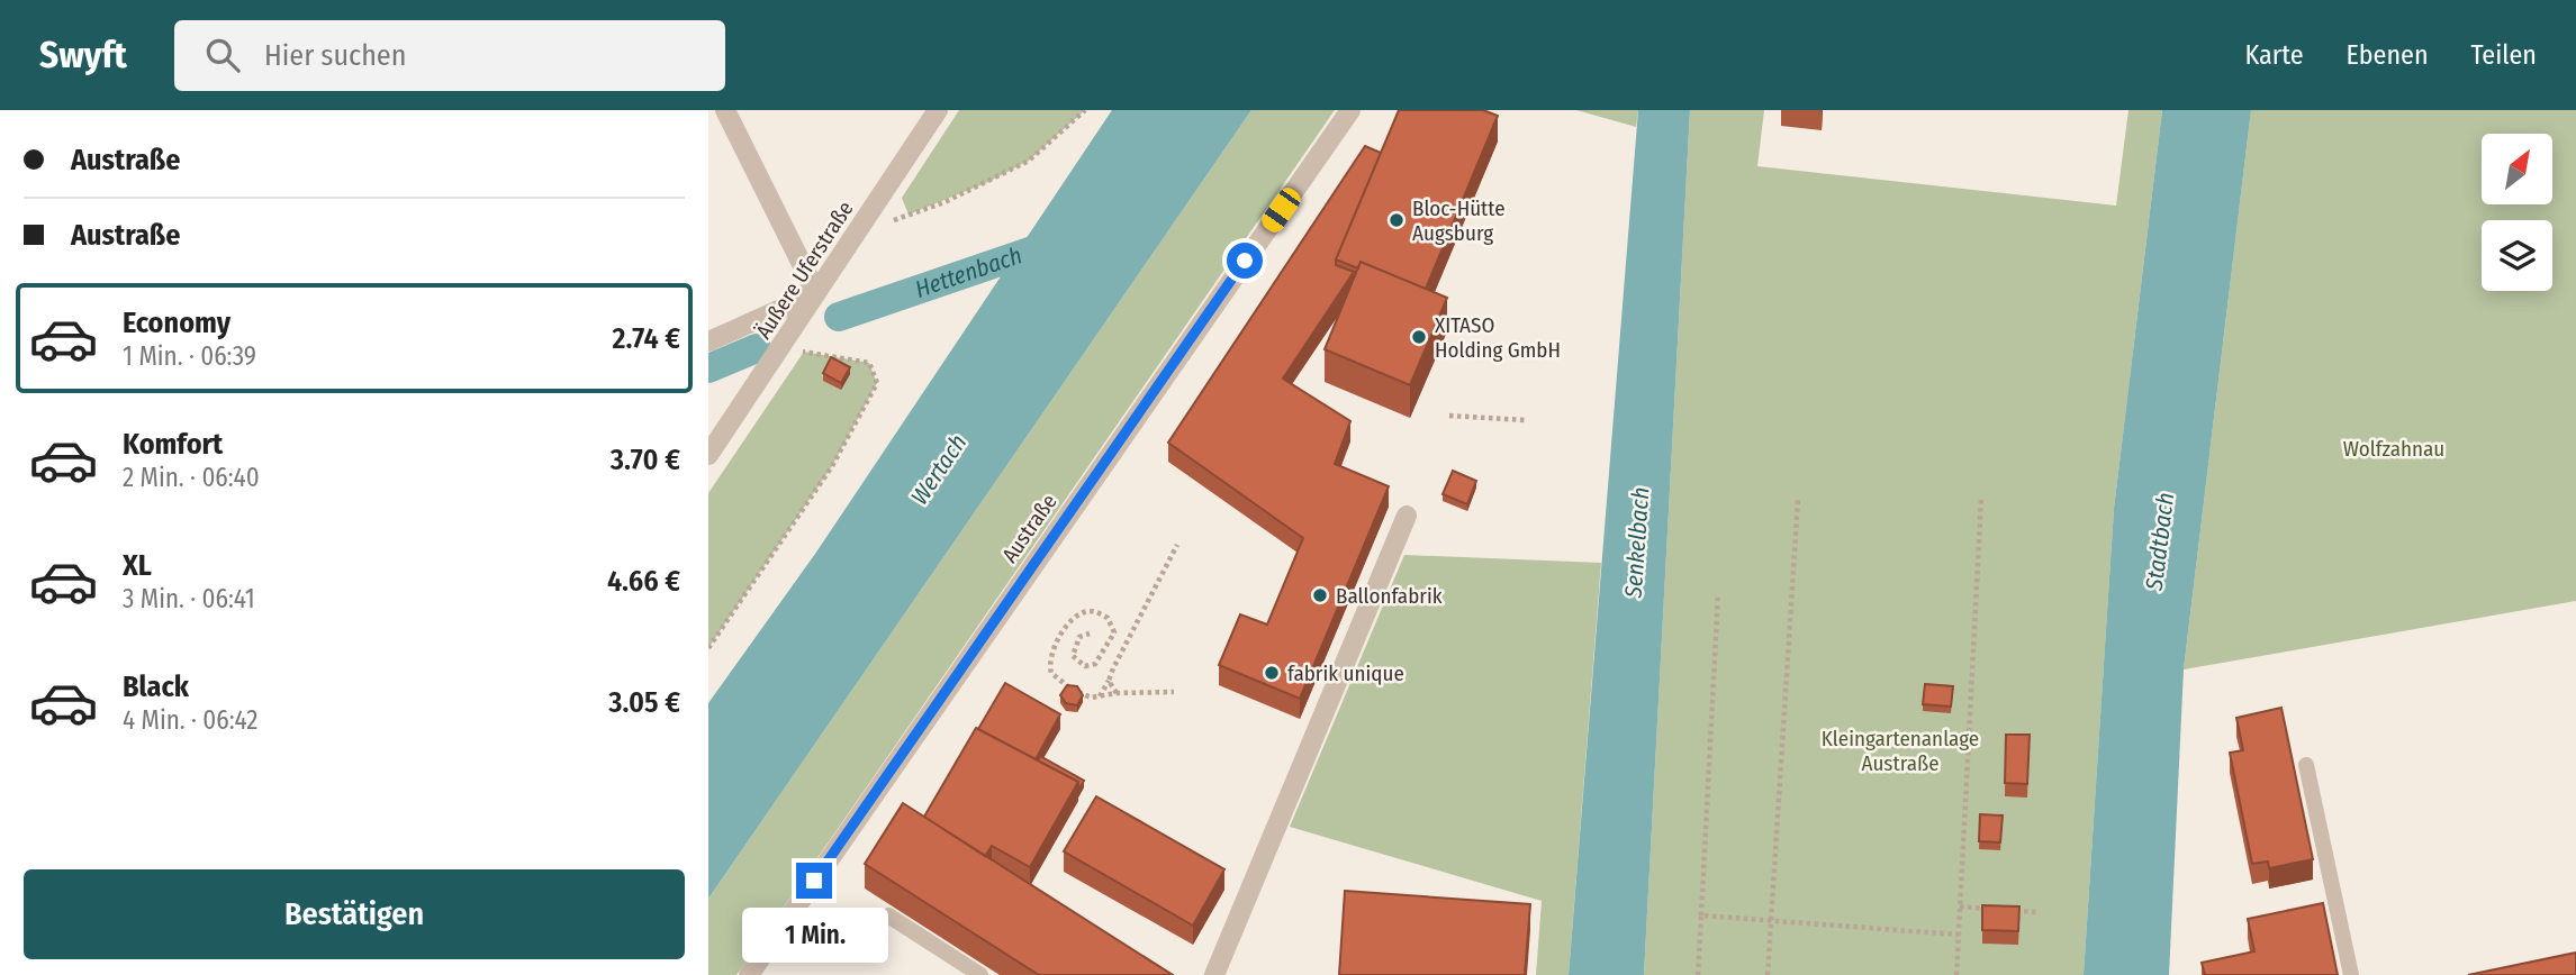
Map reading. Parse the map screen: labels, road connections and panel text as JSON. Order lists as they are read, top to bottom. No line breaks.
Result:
{"streets":{"street":["Äußere Uferstraße","Austraße"]},"water":["Hettenbach","Wertach","Stadtbach","Senkelbach"],"parks":["Wolfzahnau","Kleingartenanlage Austraße"],"places":["Bloc-Hütte Augsburg","XITASO Holding GmbH","Ballonfabrik","fabrik unique"],"north":"top right","page":{"header":"Swyft","search":"Hier suchen","nav":["Karte","Ebenen","Teilen"],"banner":["Austraße","Austraße"],"list":[{"name":"Economy","note":"1 Min. · 06:39","value":"2.74 €"},{"name":"Komfort","note":"2 Min. · 06:40","value":"3.70 €"},{"name":"XL","note":"3 Min. · 06:41","value":"4.66 €"},{"name":"Black","note":"4 Min. · 06:42","value":"3.05 €"}],"buttons":"Bestätigen","bubble":"1 Min."}}
